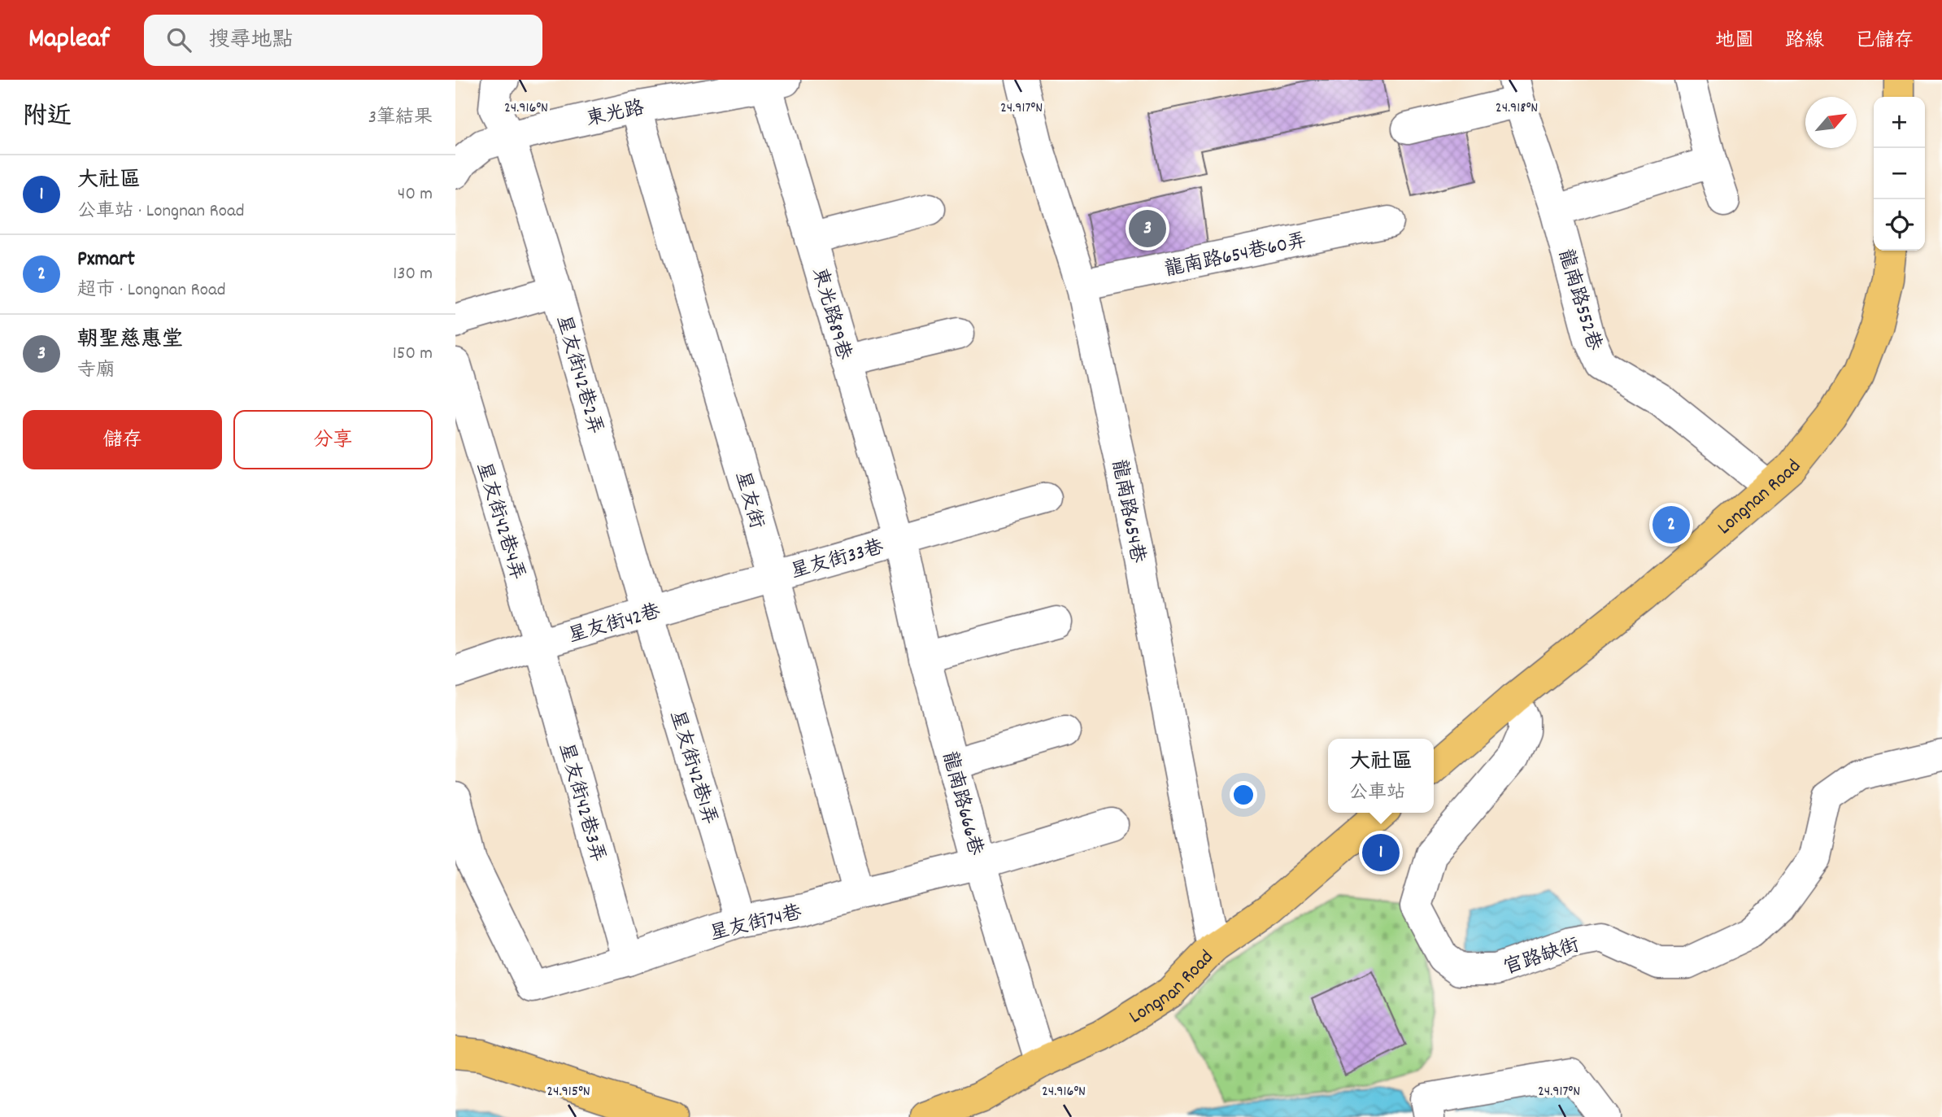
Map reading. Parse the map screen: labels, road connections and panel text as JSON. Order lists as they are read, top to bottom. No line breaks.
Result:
{"streets":{"main road":["Longnan Road"],"street":["東光路","龍南路654巷60弄","龍南路552巷","東光路89巷","星友街42巷2弄","星友街","龍南路654巷","星友街42巷4弄","星友街33巷","星友街42巷","星友街42巷1弄","星友街42巷3弄","龍南路666巷","星友街74巷","官路缺街"]},"crossings":[["東光路","東光路89巷"],["東光路","星友街42巷2弄"],["東光路","星友街"],["龍南路654巷60弄","龍南路654巷"],["龍南路552巷","Longnan Road"],["東光路89巷","星友街33巷"],["東光路89巷","龍南路666巷"],["星友街42巷2弄","星友街42巷"],["星友街42巷2弄","星友街42巷1弄"],["Longnan Road","龍南路654巷"],["Longnan Road","龍南路666巷"],["Longnan Road","官路缺街"],["星友街","星友街33巷"],["星友街","星友街42巷"],["星友街","星友街74巷"],["星友街42巷4弄","星友街42巷"],["星友街42巷4弄","星友街42巷3弄"],["星友街33巷","星友街42巷"],["星友街33巷","龍南路666巷"],["星友街42巷","星友街42巷1弄"],["星友街42巷","星友街42巷3弄"],["星友街42巷1弄","星友街74巷"],["星友街42巷3弄","星友街74巷"],["龍南路666巷","星友街74巷"]],"north":"top right","page":{"header":"Mapleaf","search":"搜尋地點","nav":["地圖","路線","已儲存"],"heading":["附近","3筆結果"],"map_buttons":["+","−"],"list":[{"mark":"1","name":"大社區","note":"公車站 · Longnan Road","value":"40 m"},{"mark":"2","name":"Pxmart","note":"超市 · Longnan Road","value":"130 m"},{"mark":"3","name":"朝聖慈惠堂","note":"寺廟","value":"150 m"}],"pins":["3","2","1"],"buttons":["儲存","分享"],"popup":["大社區","公車站"]},"coordinates":["24.916°N","24.917°N","24.918°N","24.915°N"]}
